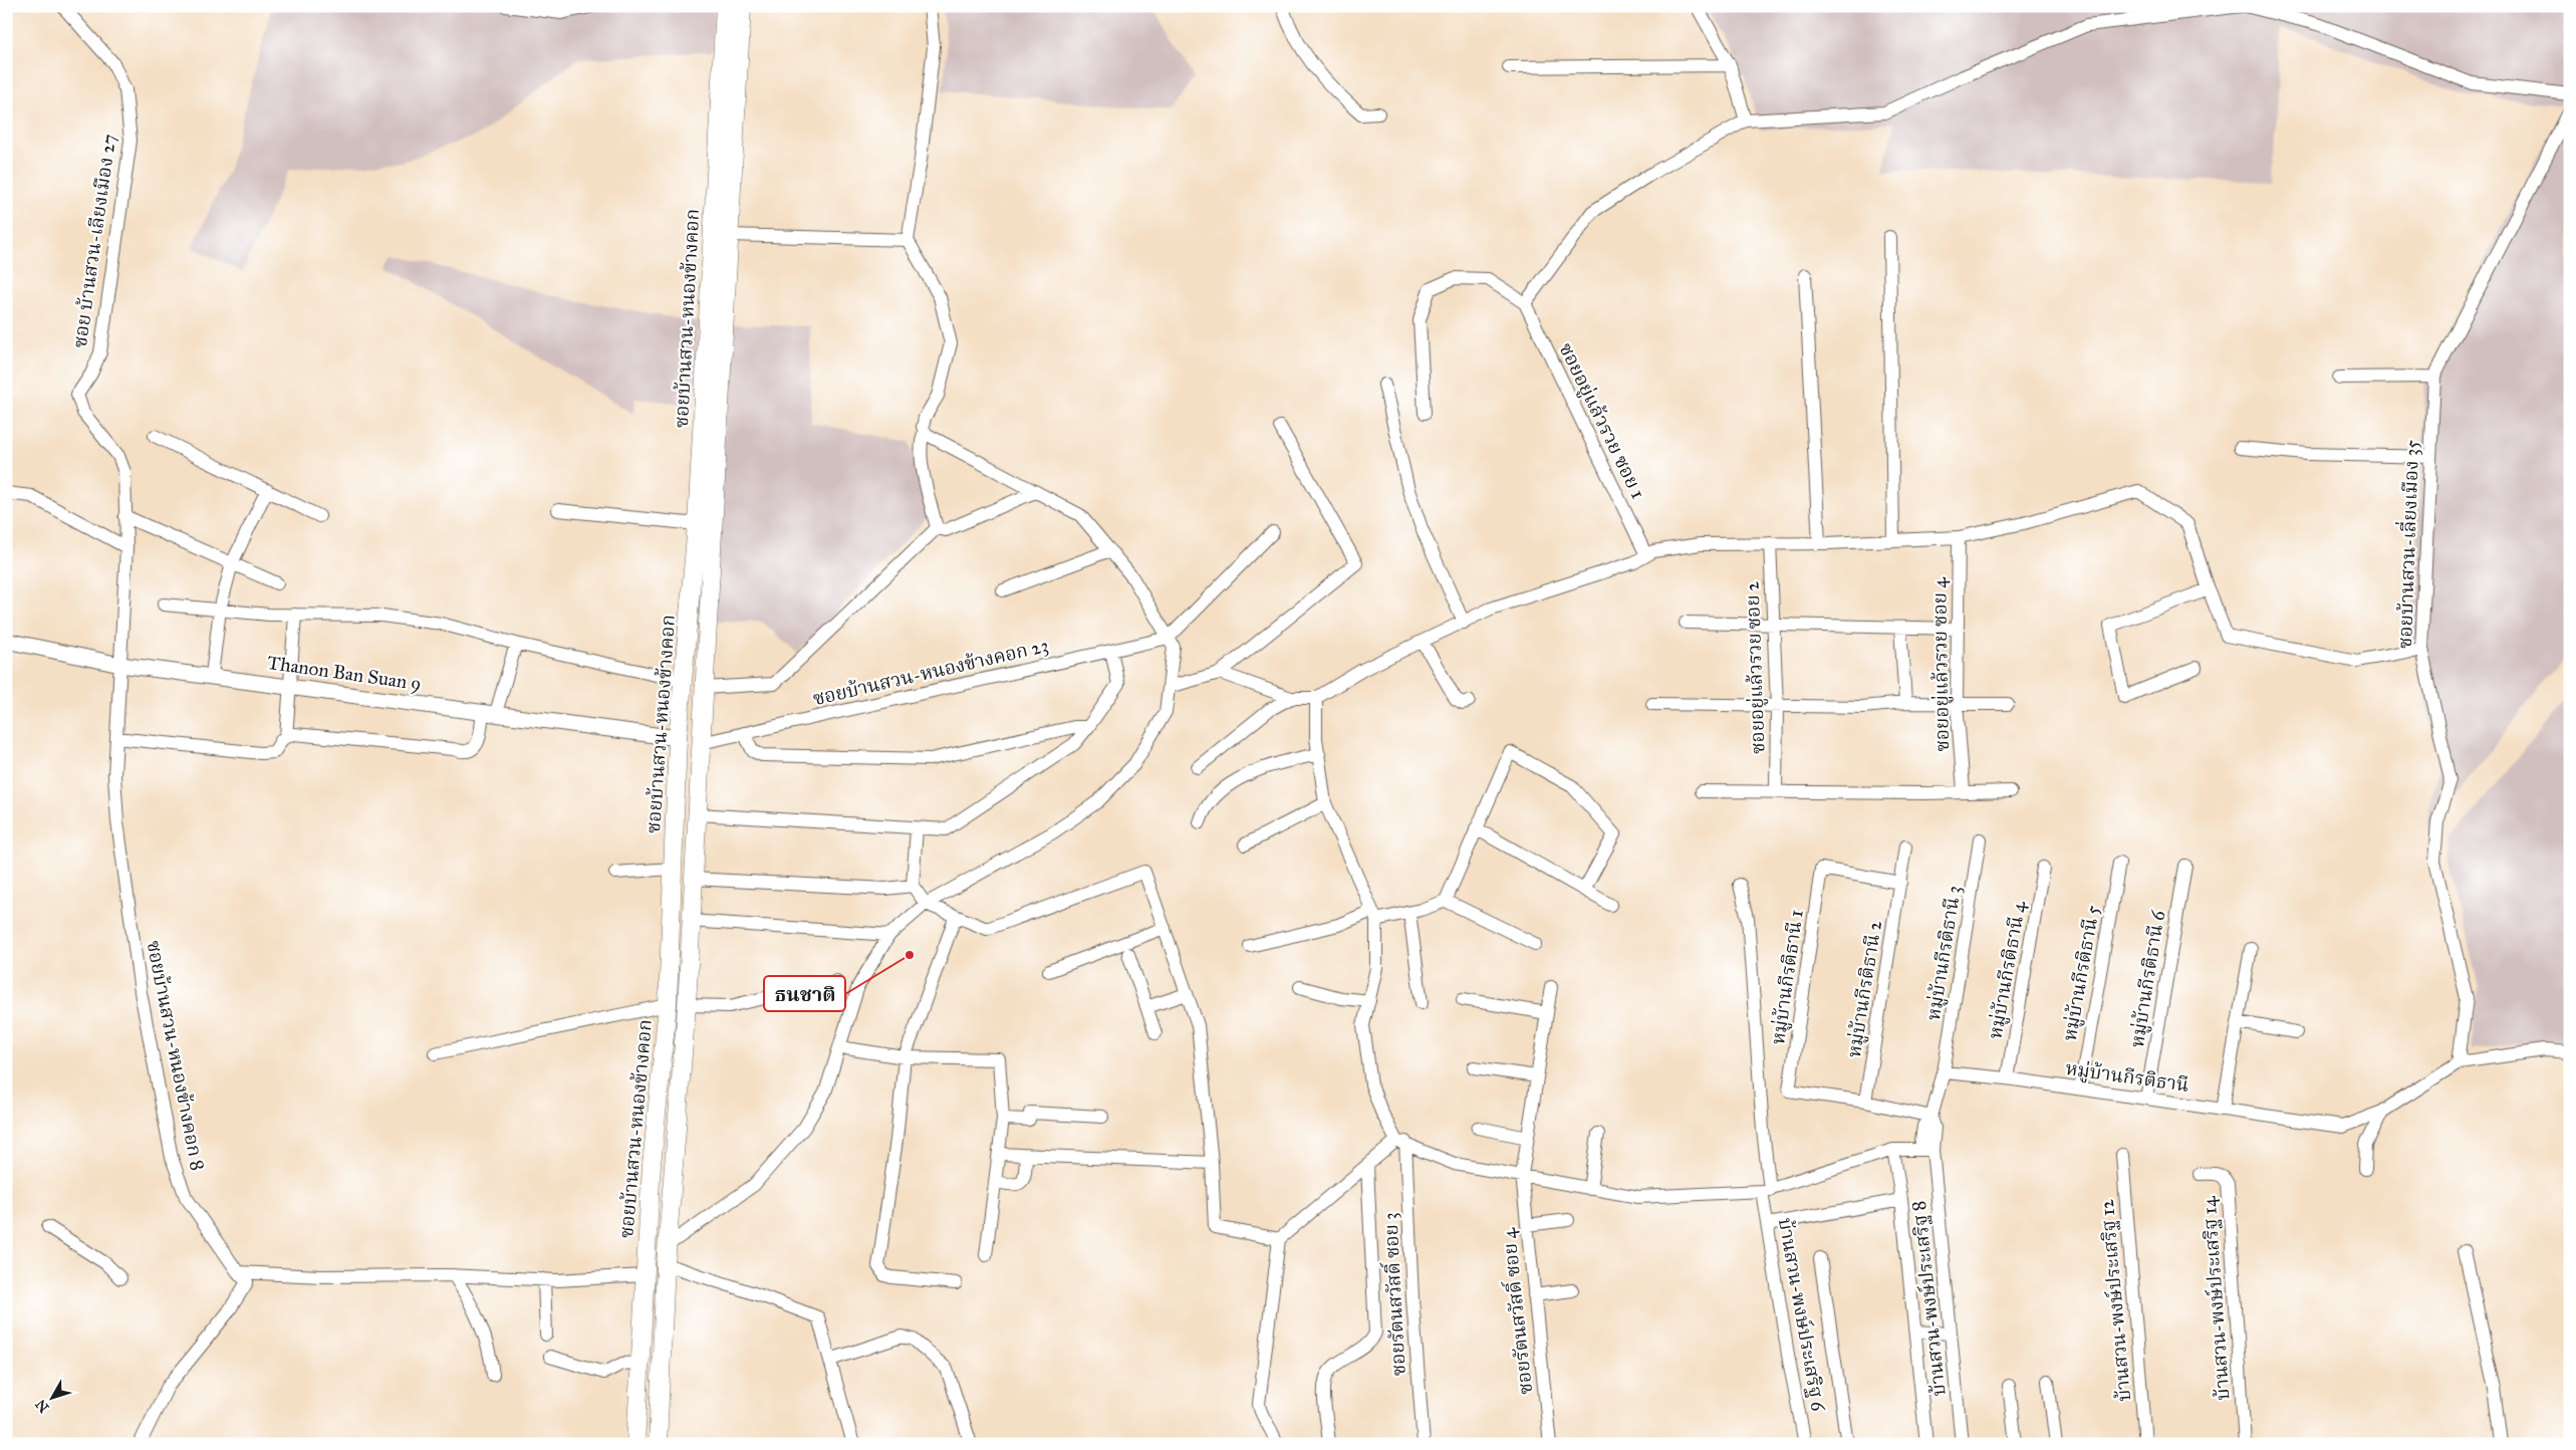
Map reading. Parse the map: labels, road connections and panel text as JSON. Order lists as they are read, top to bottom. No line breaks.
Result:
{"streets":{"main road":["ซอยบ้านสวน-หนองข้างคอก"],"street":["ซอย บ้านสวน-เลียงเมือง 27","ซอยอยู่แล้วรวย ซอย 1","ซอยบ้านสวน-เลี่ยงเมือง 35","ซอยอยู่แล้วรวย ซอย 4","ซอยอยู่แล้วรวย ซอย 2","ซอยบ้านสวน-หนองข้างคอก 23","Thanon Ban Suan 9","หมู่บ้านกีรติธานี 3","หมู่บ้านกีรติธานี 4","หมู่บ้านกีรติธานี 5","หมู่บ้านกีรติธานี 1","หมู่บ้านกีรติธานี 6","หมู่บ้านกีรติธานี 2","ซอยบ้านสวน-หนองข้างคอก 8","หมู่บ้านกีรติธานี","ซอยรัตนสวัสดิ์ ซอย 3","บ้านสวน-พงษ์ประเสริฐ 8","บ้านสวน-พงษ์ประเสริฐ 14","บ้านสวน-พงษ์ประเสริฐ 12","ซอยรัตนสวัสดิ์ ซอย 4","บ้านสวน-พงษ์ประเสริฐ 6"]},"crossings":[["ซอย บ้านสวน-เลียงเมือง 27","Thanon Ban Suan 9"],["ซอย บ้านสวน-เลียงเมือง 27","ซอยบ้านสวน-หนองข้างคอก 8"],["ซอยบ้านสวน-หนองข้างคอก","ซอยบ้านสวน-หนองข้างคอก 23"],["ซอยบ้านสวน-หนองข้างคอก","Thanon Ban Suan 9"],["Thanon Ban Suan 9","ซอยบ้านสวน-หนองข้างคอก 8"],["หมู่บ้านกีรติธานี 3","หมู่บ้านกีรติธานี"],["หมู่บ้านกีรติธานี 4","หมู่บ้านกีรติธานี"],["หมู่บ้านกีรติธานี 5","หมู่บ้านกีรติธานี"],["หมู่บ้านกีรติธานี 1","หมู่บ้านกีรติธานี 2"],["หมู่บ้านกีรติธานี 6","หมู่บ้านกีรติธานี"]],"places":["ธนชาติ"],"north":"bottom left"}
